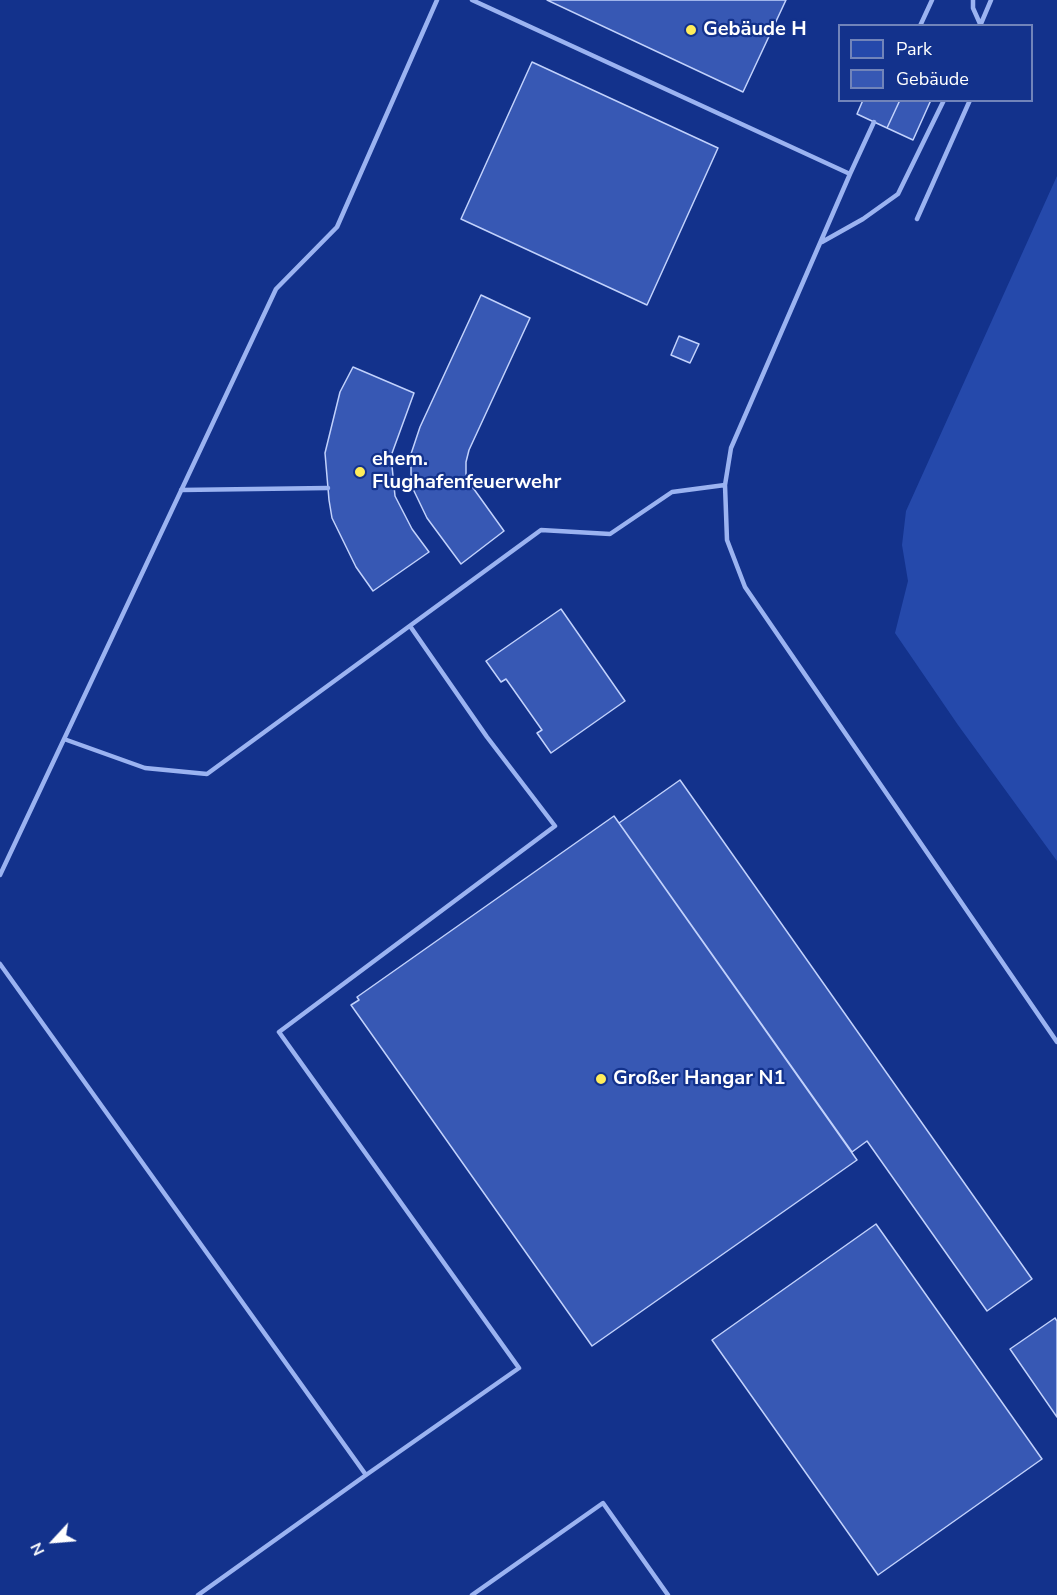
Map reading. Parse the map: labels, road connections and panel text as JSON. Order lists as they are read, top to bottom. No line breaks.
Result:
{"places":["Gebäude H","ehem. Flughafenfeuerwehr","Großer Hangar N1"],"legend":["Park","Gebäude"],"north":"bottom left"}
